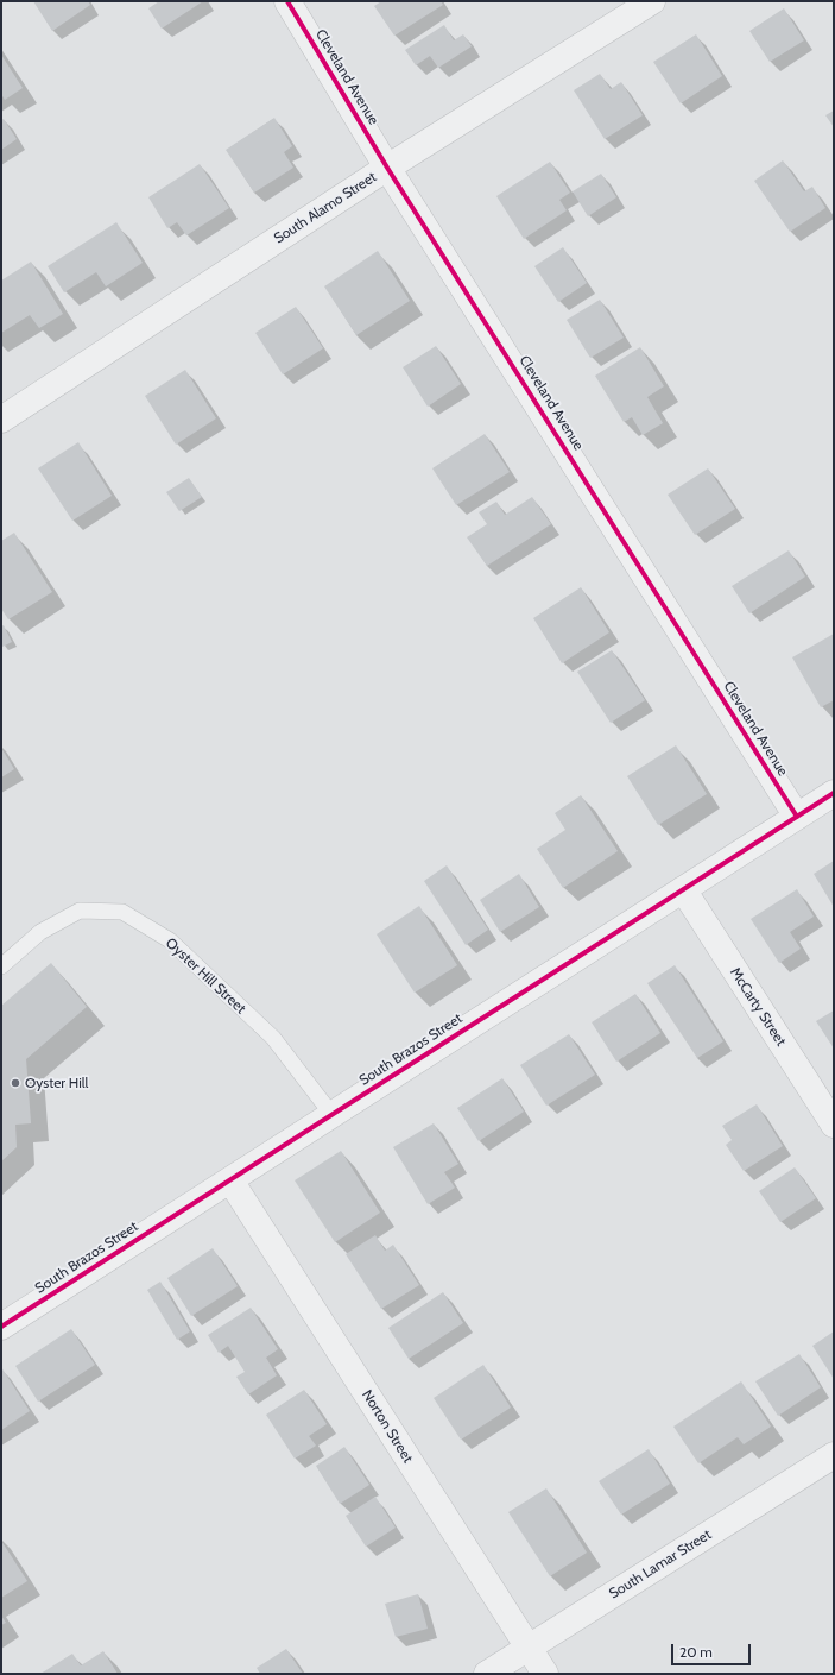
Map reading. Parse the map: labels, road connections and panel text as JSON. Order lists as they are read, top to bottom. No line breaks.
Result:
{"streets":{"street":["Cleveland Avenue","South Alamo Street","McCarty Street","South Brazos Street","Norton Street","South Lamar Street"],"lane":["Oyster Hill Street"]},"crossings":[["Cleveland Avenue","South Alamo Street"],["Cleveland Avenue","South Brazos Street"],["Oyster Hill Street","South Brazos Street"],["McCarty Street","South Brazos Street"],["South Brazos Street","Norton Street"],["Norton Street","South Lamar Street"]],"places":["Oyster Hill"],"scale_bar":"20 m"}
